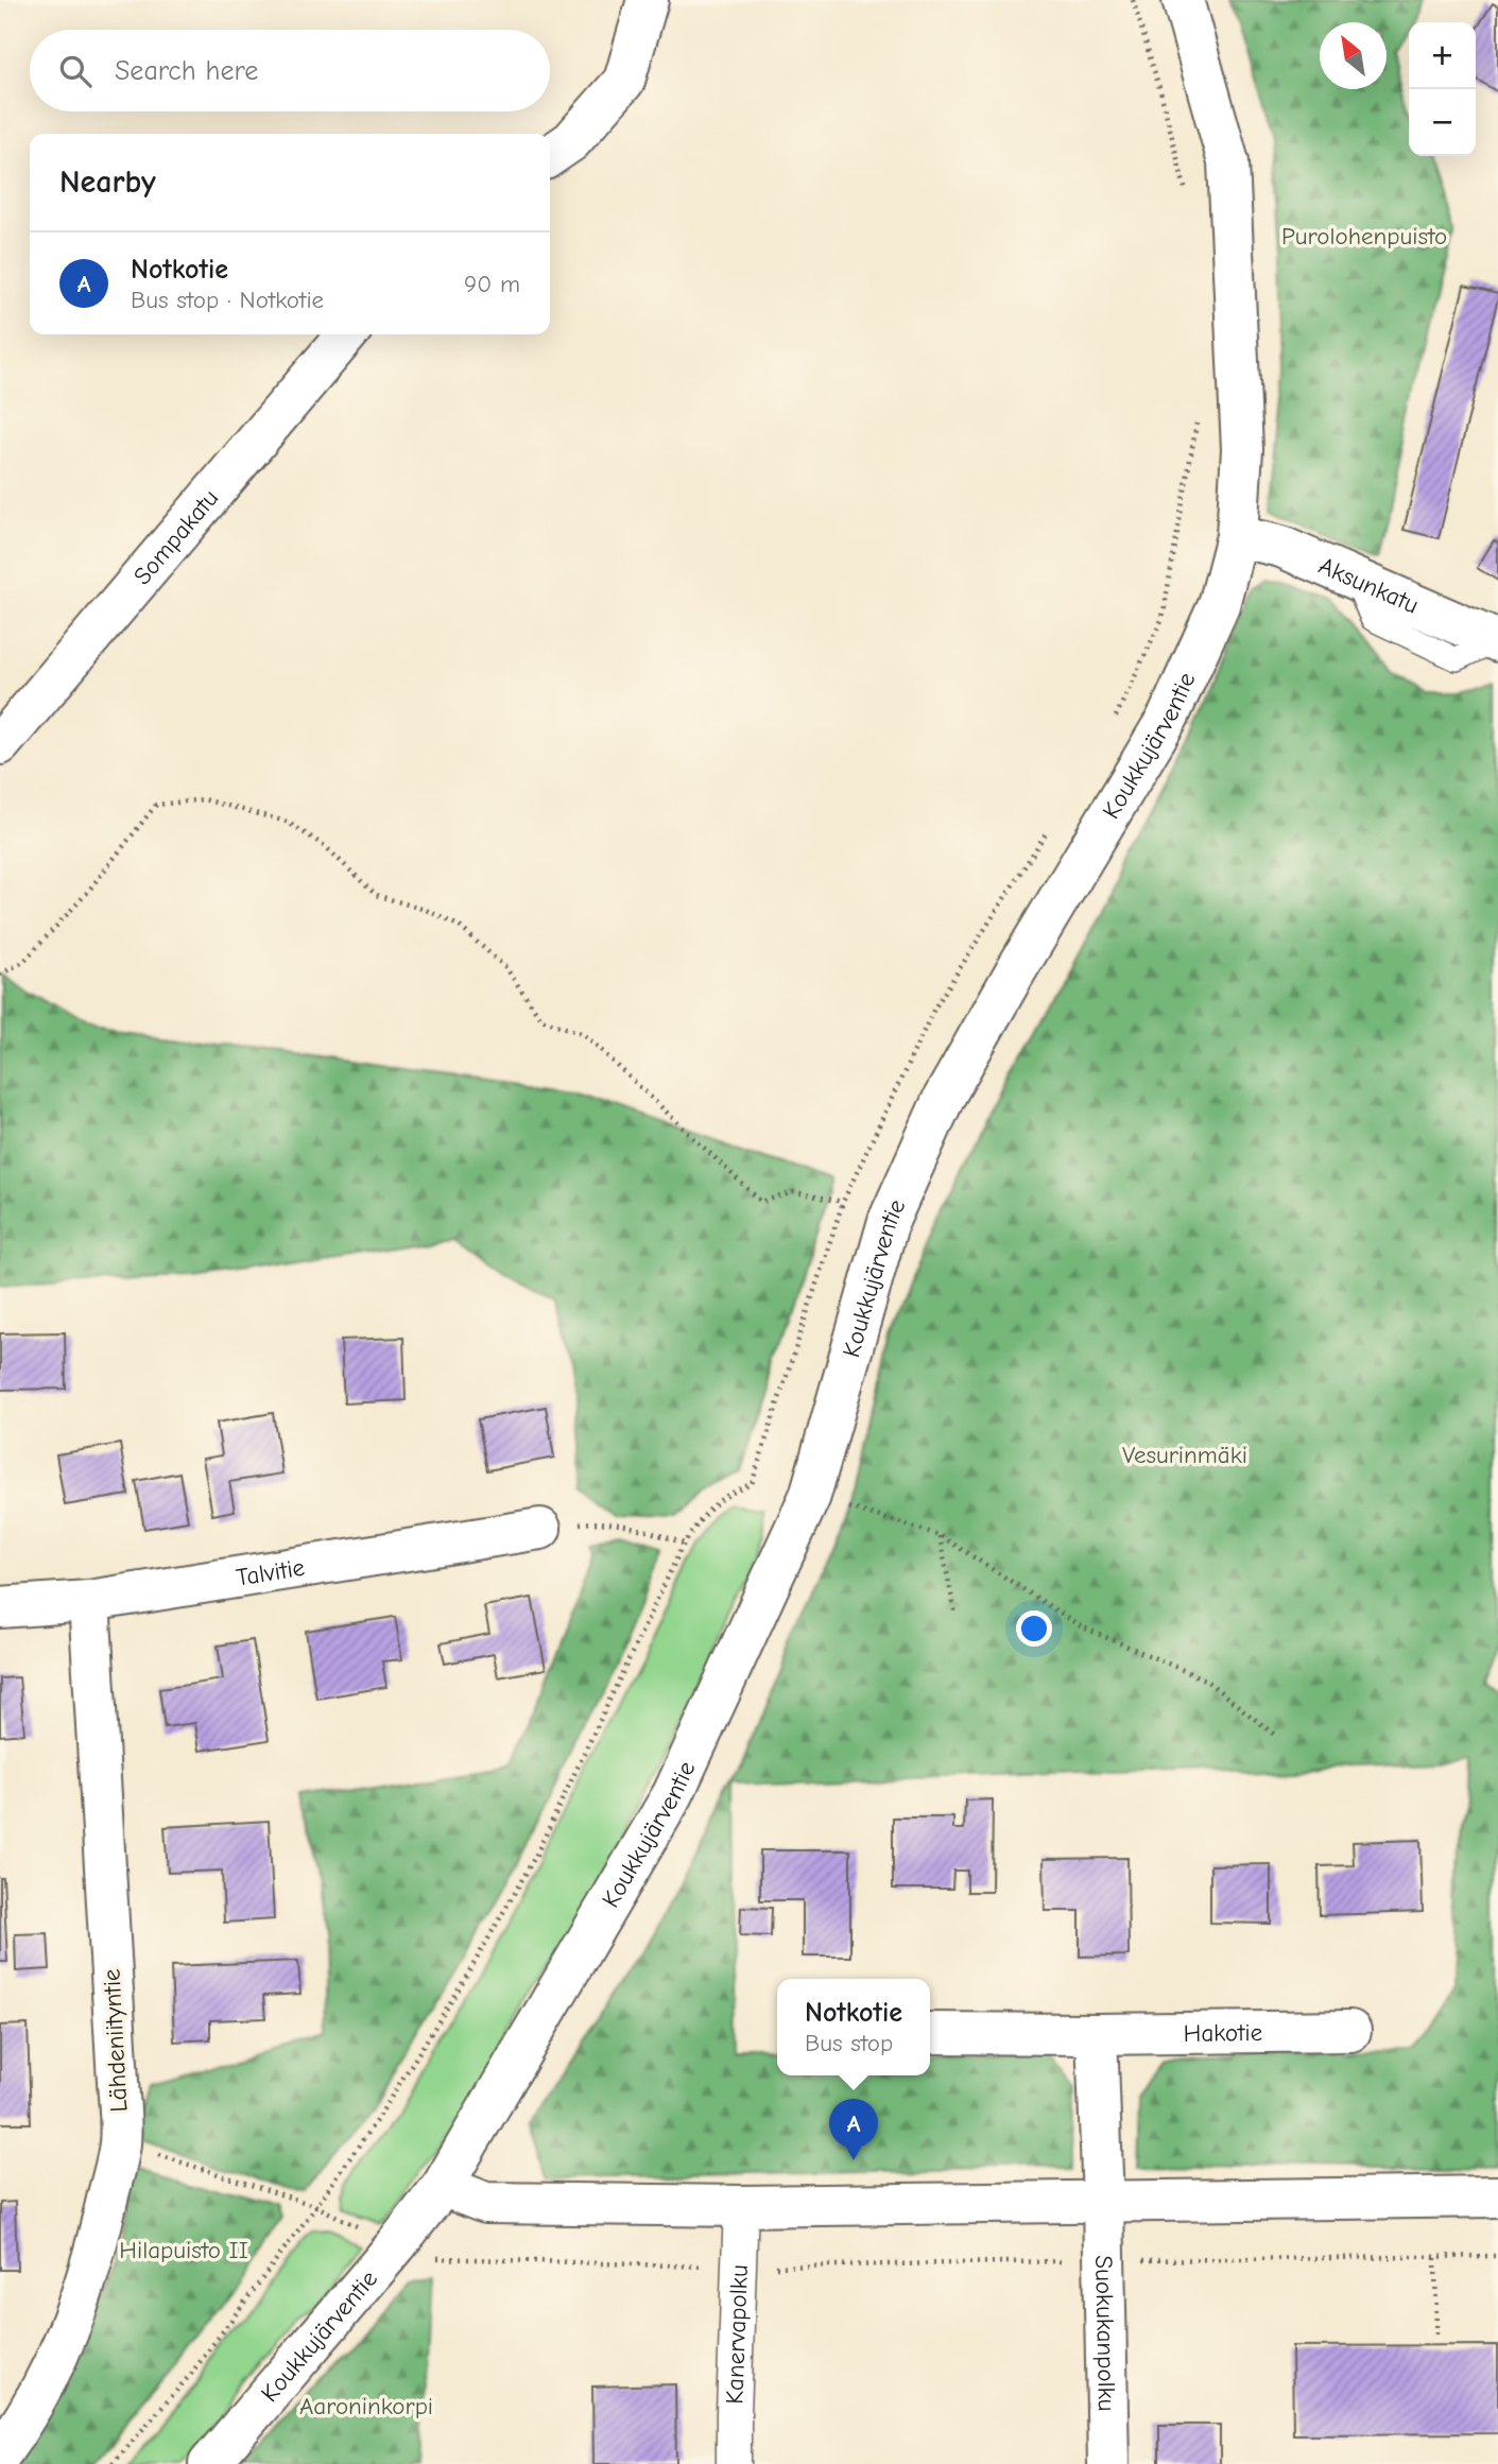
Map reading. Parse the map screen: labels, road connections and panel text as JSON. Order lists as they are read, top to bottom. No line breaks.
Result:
{"streets":{"street":["Sompakatu","Aksunkatu","Koukkujärventie","Talvitie","Hakotie","Lähdeniityntie","Suokukanpolku","Kanervapolku"]},"crossings":[["Aksunkatu","Koukkujärventie"],["Talvitie","Lähdeniityntie"]],"parks":["Purolohenpuisto","Vesurinmäki","Hilapuisto II","Aaroninkorpi"],"north":"top left","page":{"map_buttons":["+","−"],"search":"Search here","heading":"Nearby","list":[{"mark":"A","name":"Notkotie","note":"Bus stop · Notkotie","value":"90 m"}],"popup":["Notkotie","Bus stop"],"pins":"A"}}
